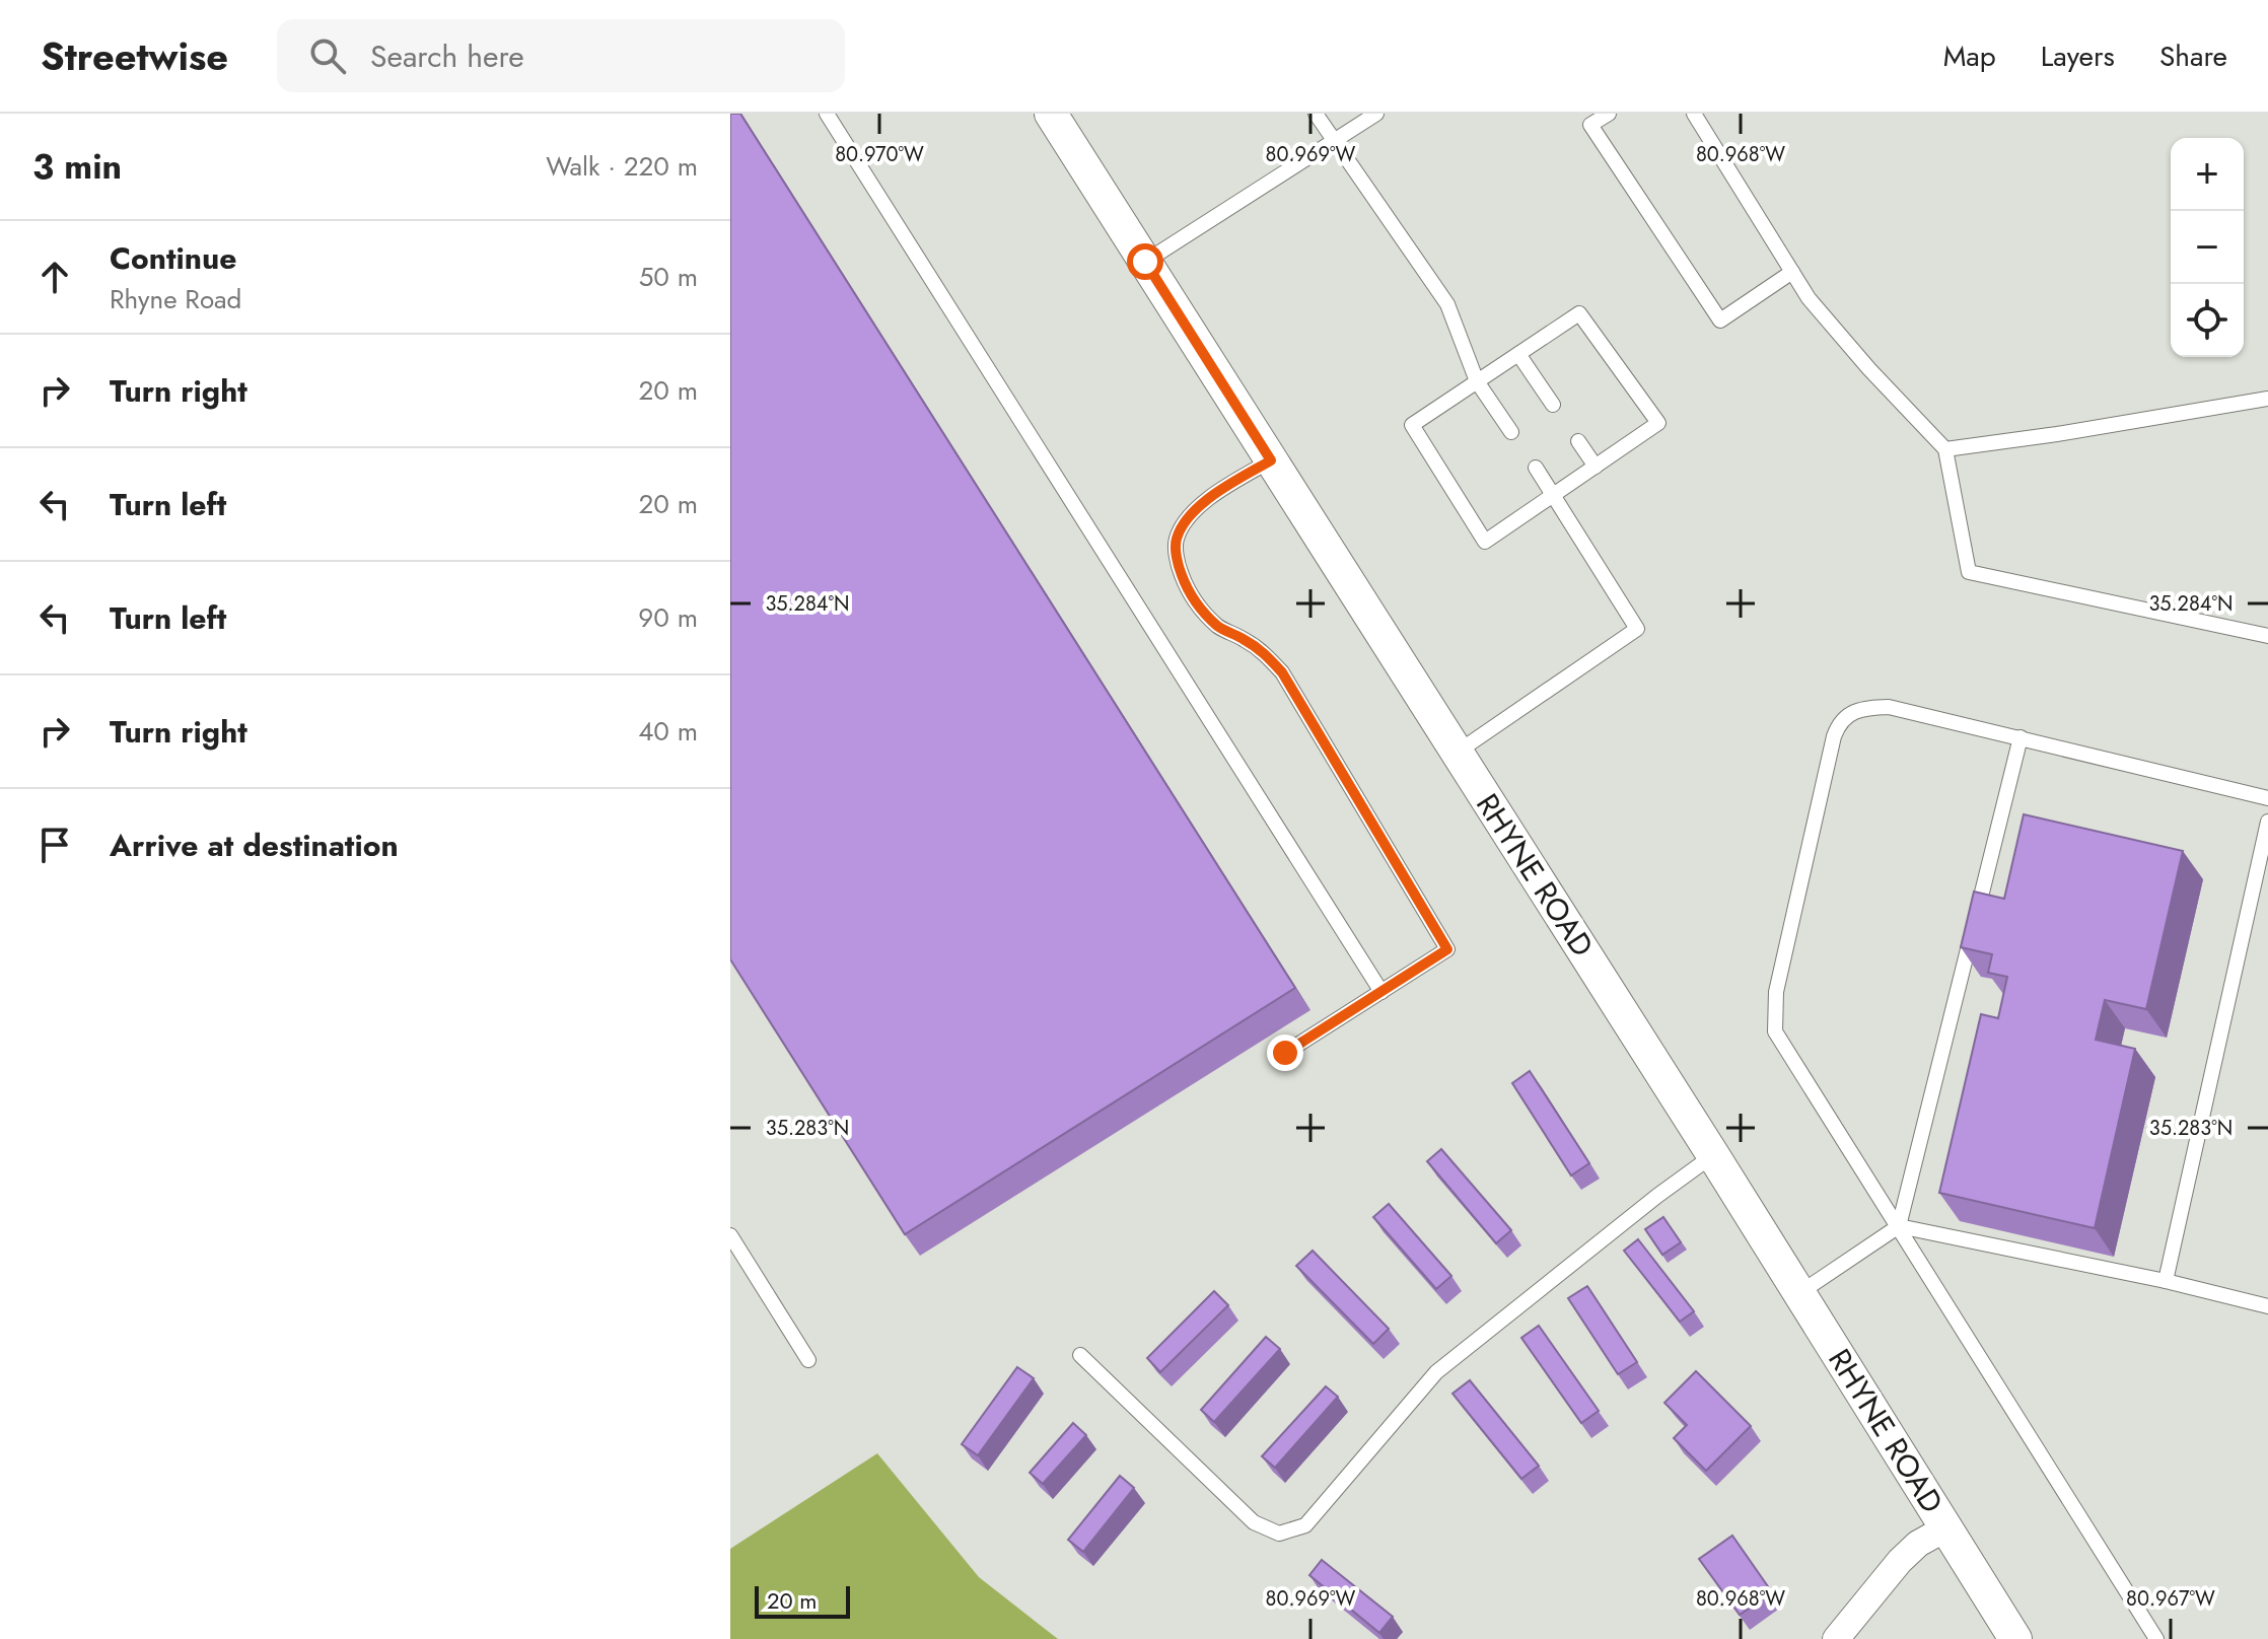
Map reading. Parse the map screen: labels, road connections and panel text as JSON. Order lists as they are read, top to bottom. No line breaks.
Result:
{"streets":{"street":["RHYNE ROAD"]},"scale_bar":"20 m","page":{"header":"Streetwise","search":"Search here","nav":["Map","Layers","Share"],"heading":["3 min","Walk · 220 m"],"map_buttons":["+","−"],"list":[["Continue","Rhyne Road","50 m"],["Turn right","20 m"],["Turn left","20 m"],["Turn left","90 m"],["Turn right","40 m"],"Arrive at destination"],"scale":"20 m"},"coordinates":["80.970°W","80.969°W","80.968°W","35.284°N","35.283°N","80.967°W"]}
